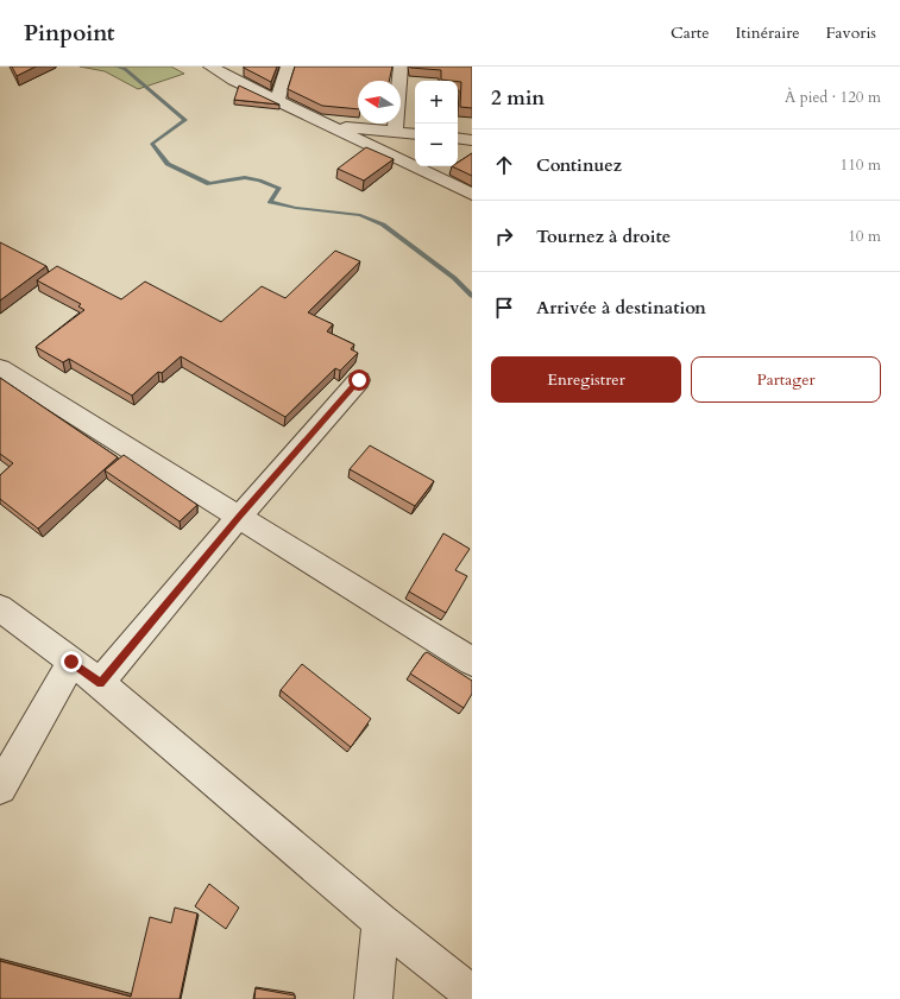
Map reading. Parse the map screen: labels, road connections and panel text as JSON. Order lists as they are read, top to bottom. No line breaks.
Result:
{"north":"left","page":{"header":"Pinpoint","nav":["Carte","Itinéraire","Favoris"],"heading":["2 min","À pied · 120 m"],"map_buttons":["+","−"],"list":[["Continuez","110 m"],["Tournez à droite","10 m"],"Arrivée à destination"],"buttons":["Enregistrer","Partager"]}}
